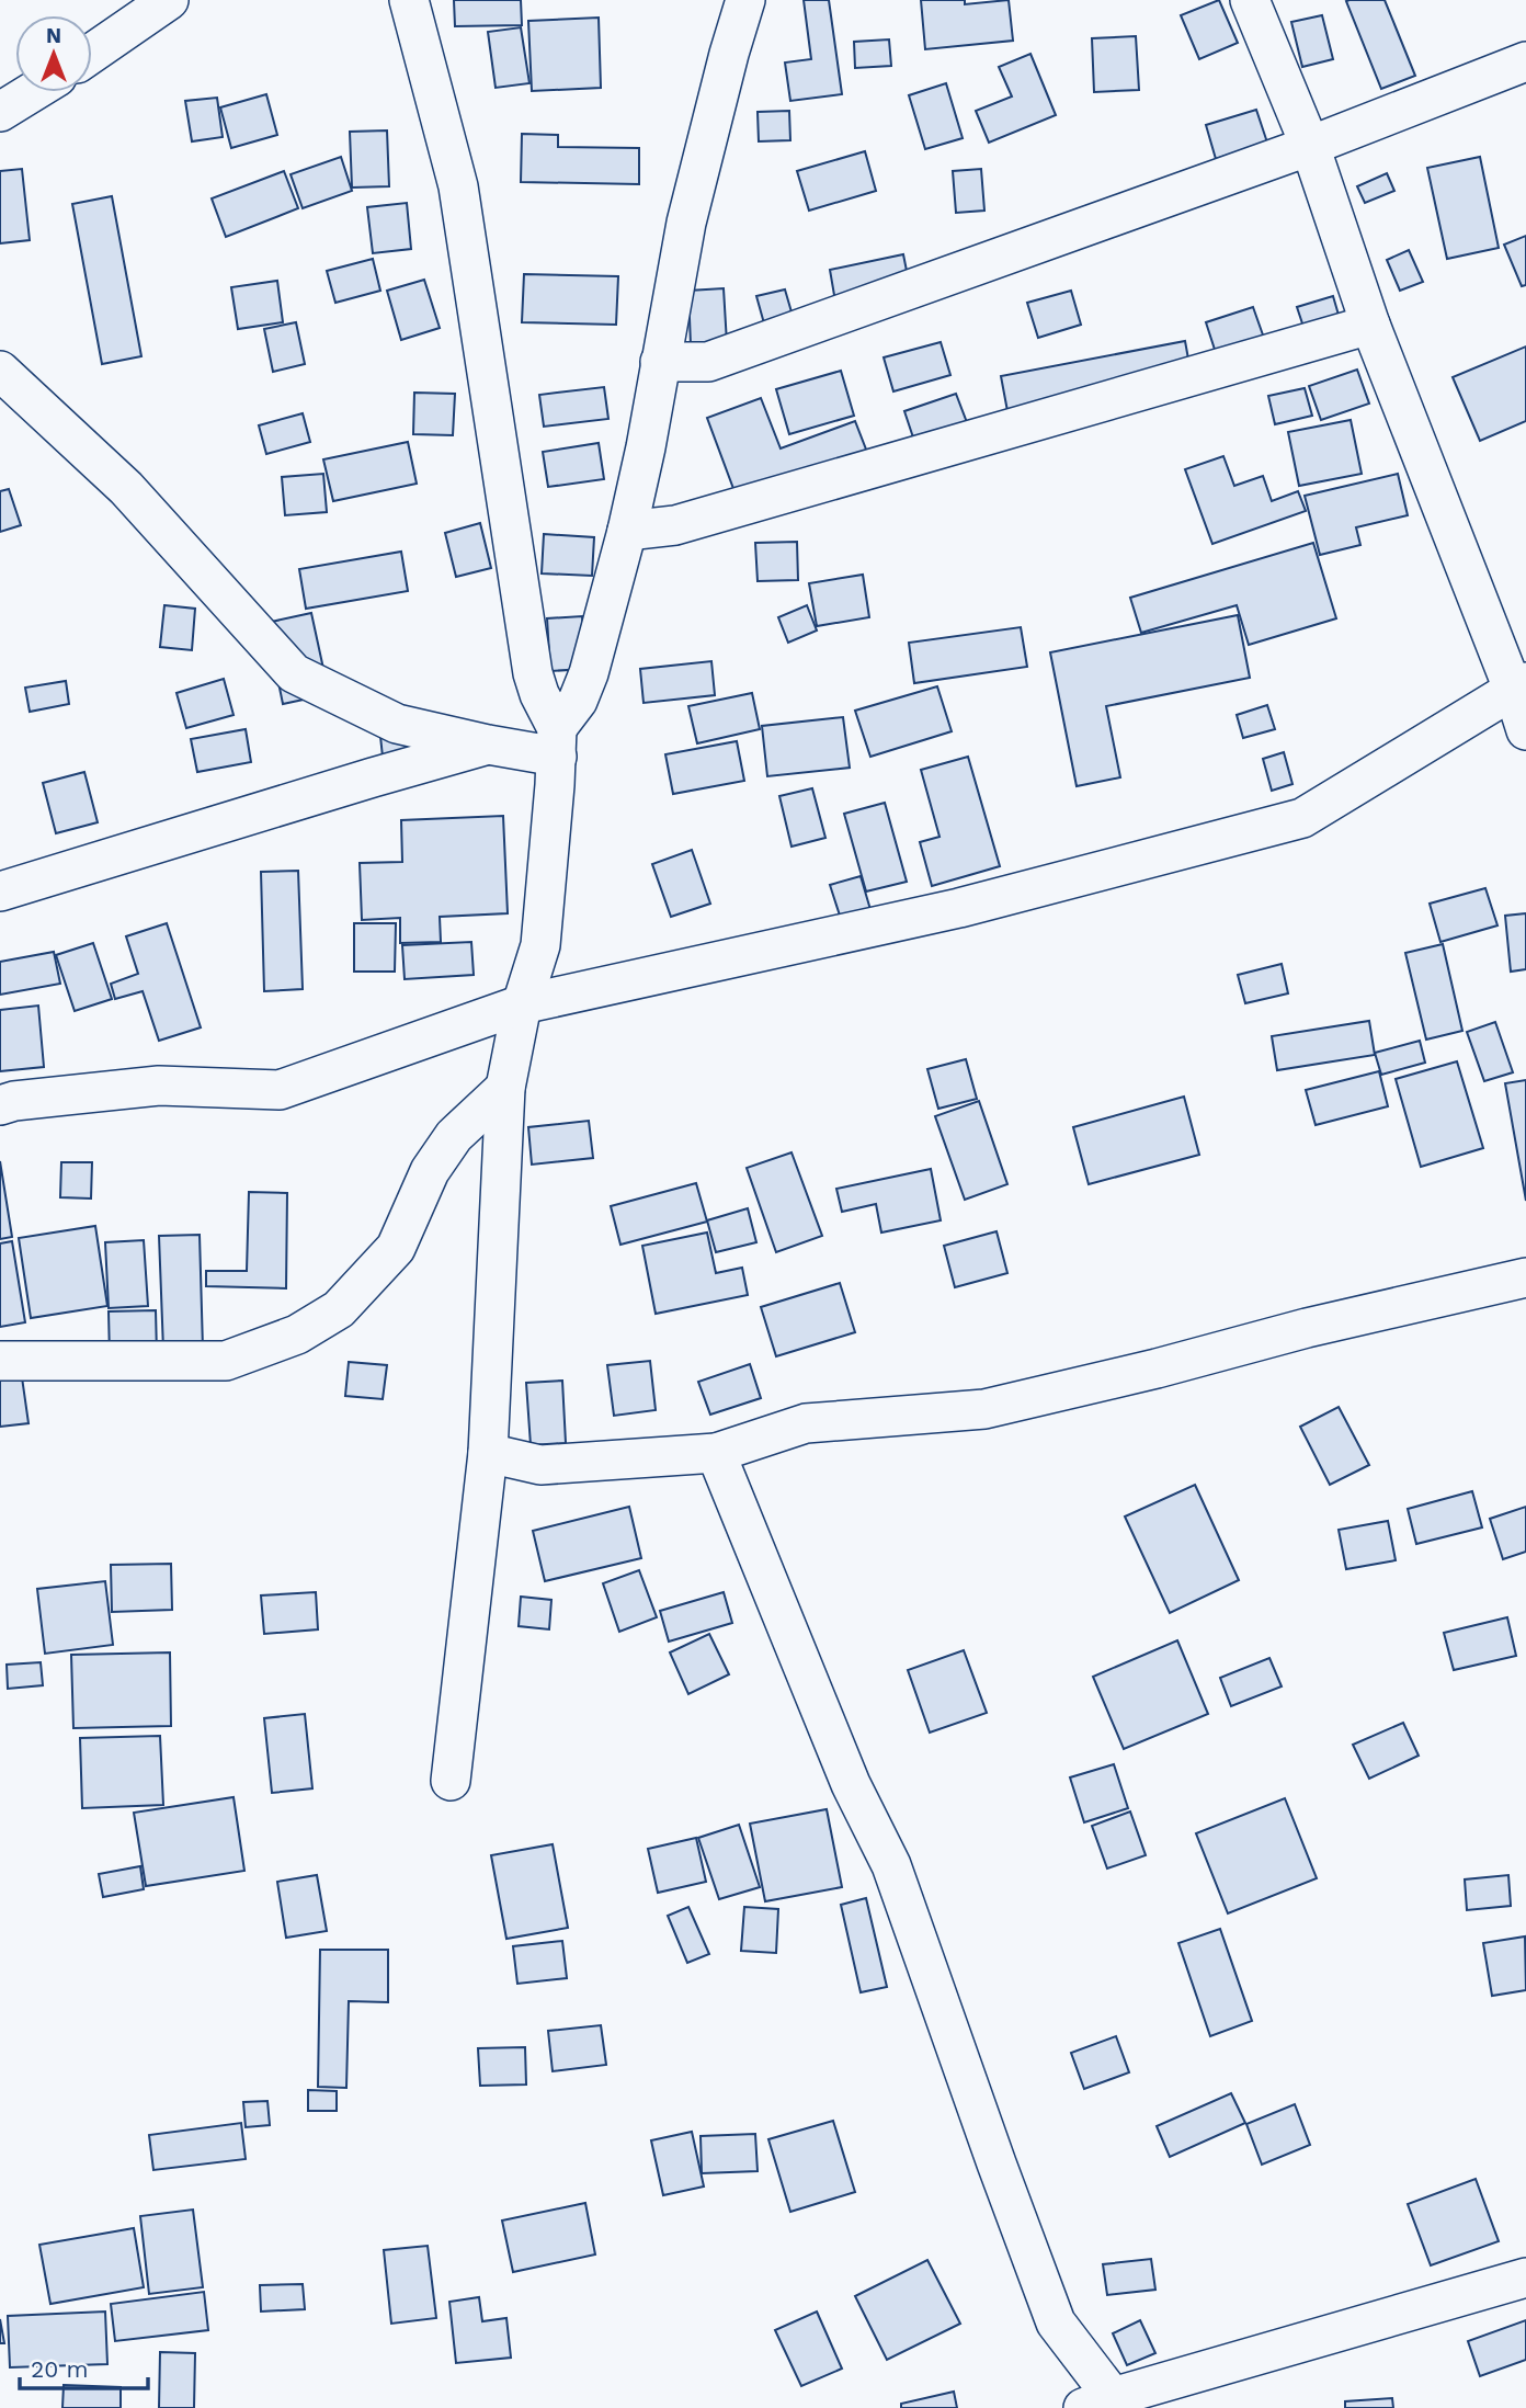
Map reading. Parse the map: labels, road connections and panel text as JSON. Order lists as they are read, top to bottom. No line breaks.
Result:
{"scale_bar":"20 m","north":"top"}
